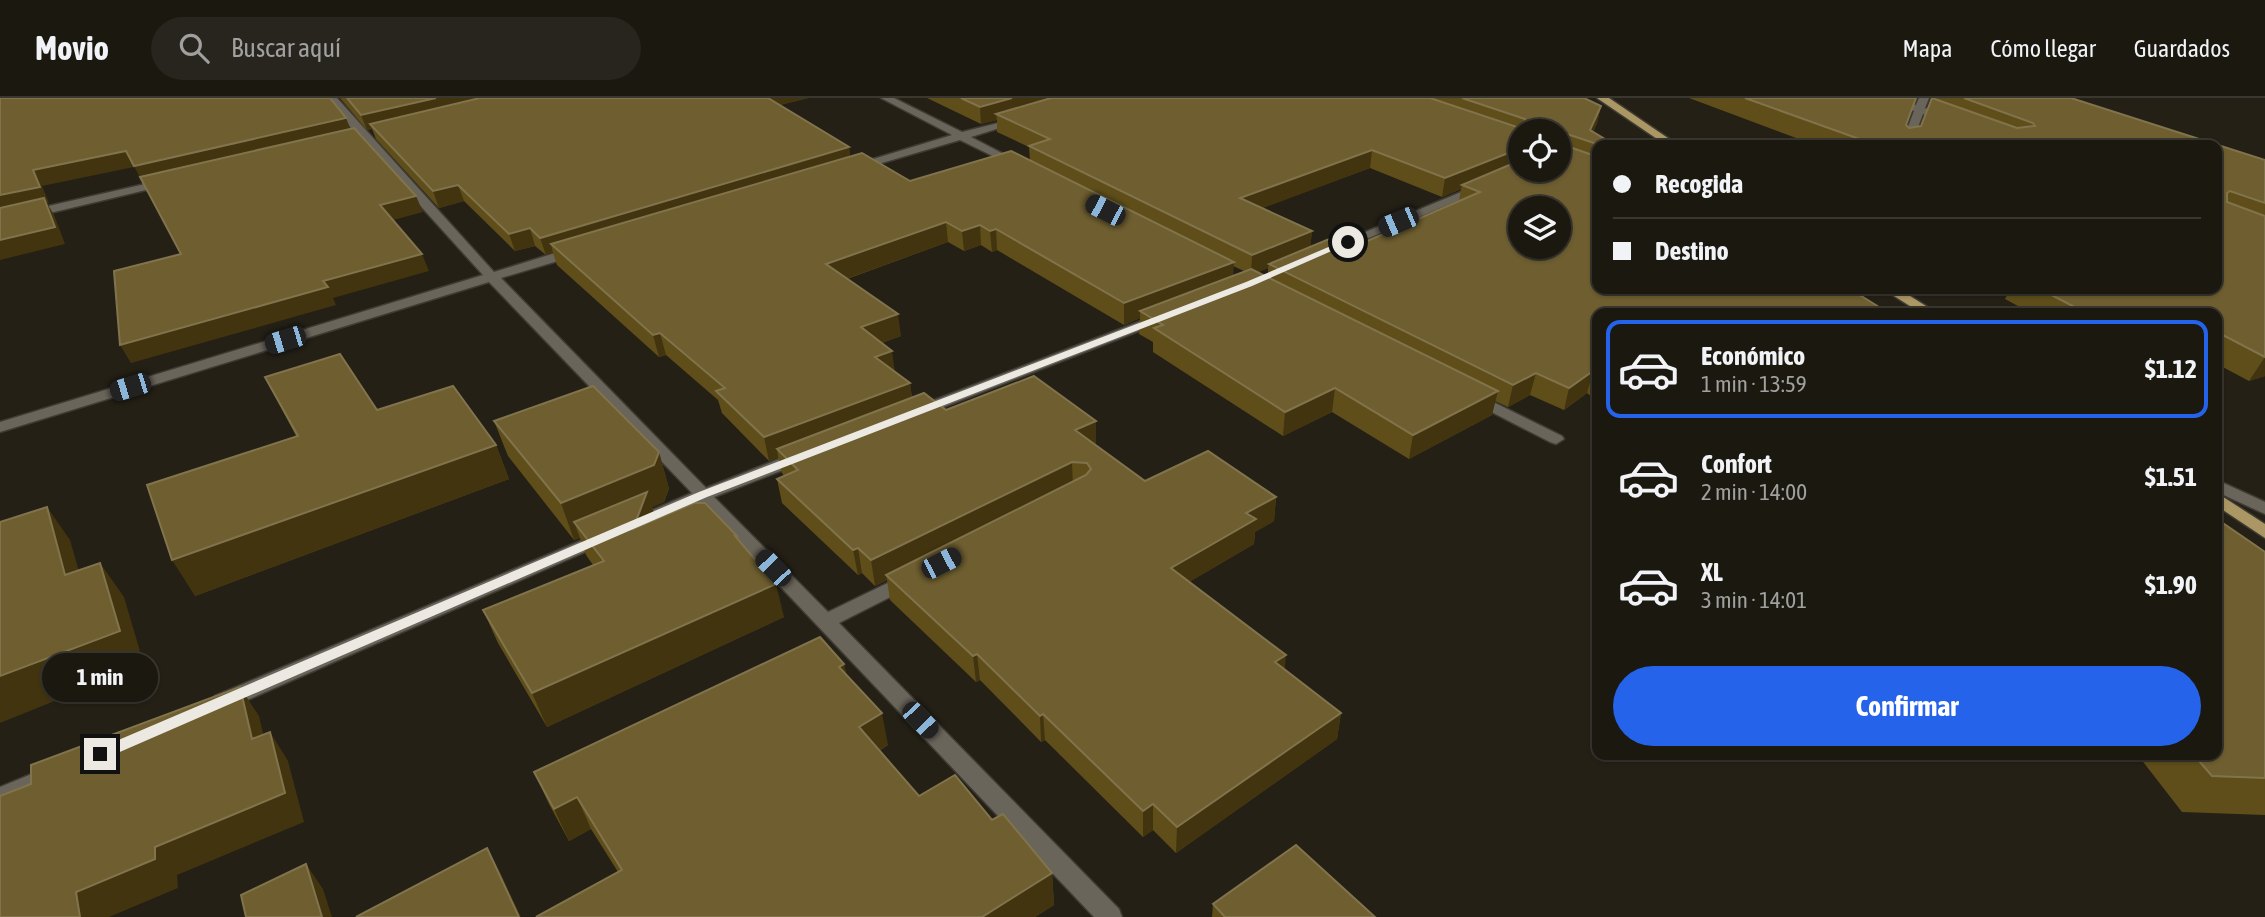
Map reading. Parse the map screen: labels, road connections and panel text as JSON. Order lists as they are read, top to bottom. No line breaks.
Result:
{"page":{"header":"Movio","search":"Buscar aquí","nav":["Mapa","Cómo llegar","Guardados"],"banner":["Recogida","Destino"],"list":[{"name":"Económico","note":"1 min · 13:59","value":"$1.12"},{"name":"Confort","note":"2 min · 14:00","value":"$1.51"},{"name":"XL","note":"3 min · 14:01","value":"$1.90"}],"buttons":"Confirmar","bubble":"1 min"}}
